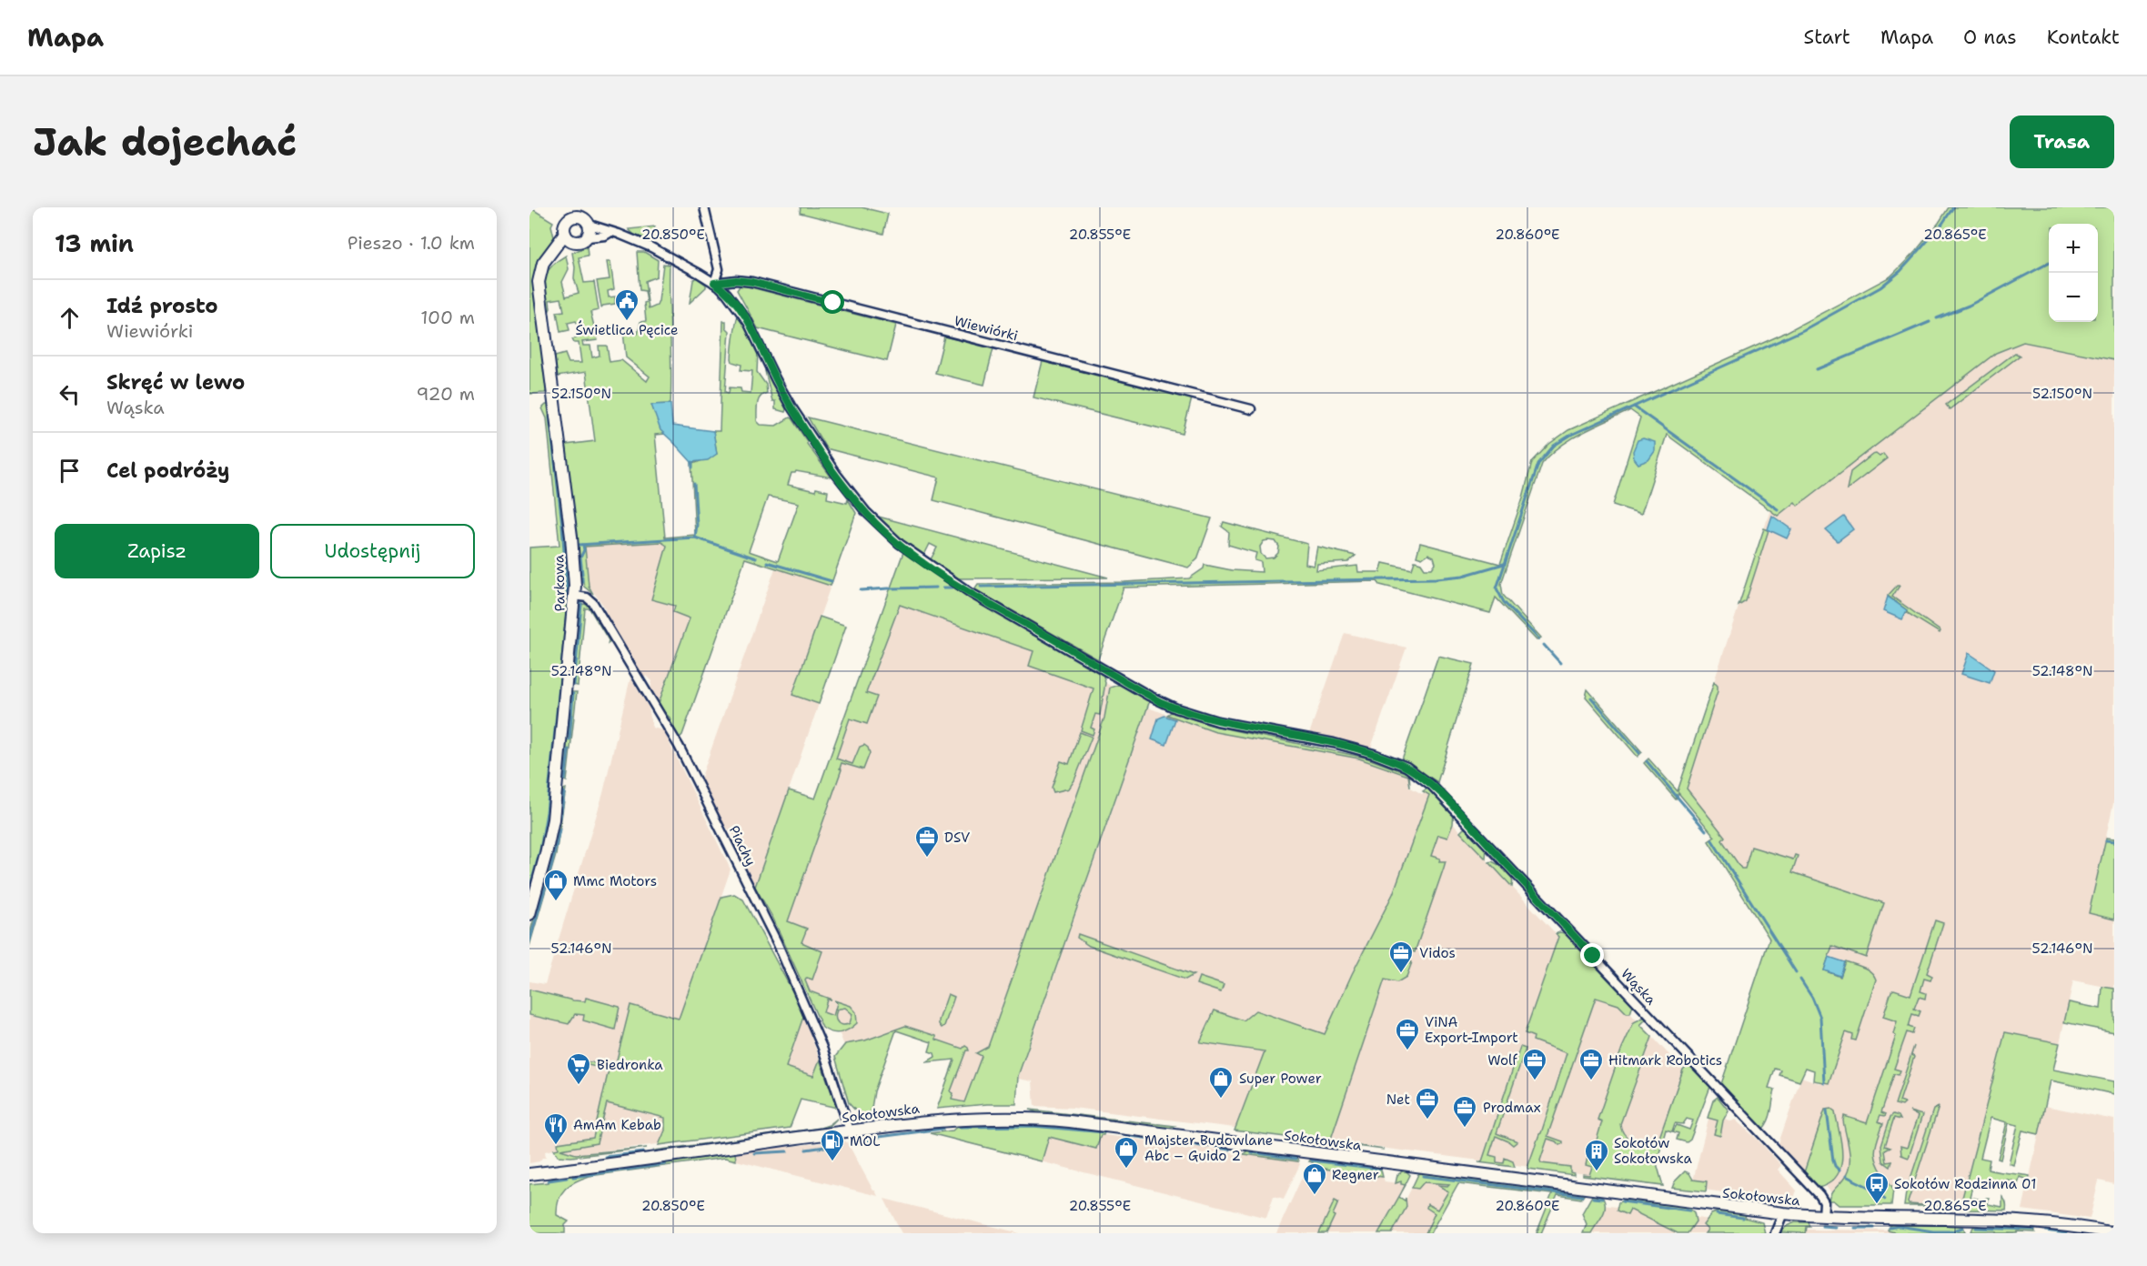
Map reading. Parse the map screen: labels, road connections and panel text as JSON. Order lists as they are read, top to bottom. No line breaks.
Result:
{"streets":{"street":["Wiewiórki","Parkowa","Piachy","Wąska","Sokołowska"]},"crossings":[["Wiewiórki","Wąska"],["Parkowa","Piachy"],["Parkowa","Wąska"],["Piachy","Sokołowska"],["Wąska","Sokołowska"]],"places":{"public building":["Świetlica Pęcice"],"office":["DSV","Vidos","ViNA Export-Import","Wolf","Hitmark Robotics","Net","Prodmax"],"shop":["Mmc Motors","Super Power","Majster Budowlane Abc – Guido 2","Regner"],"supermarket":["Biedronka"],"restaurant":["AmAm Kebab"],"fuel station":["MOL"],"building":["Sokołów Sokołowska"],"bus stop":["Sokołów Rodzinna 01"]},"page":{"header":"Mapa","nav":["Start","Mapa","O nas","Kontakt"],"buttons":["Trasa",["Zapisz","Udostępnij"]],"title":"Jak dojechać","heading":["13 min","Pieszo · 1.0 km"],"map_buttons":["+","−"],"list":[["Idź prosto","Wiewiórki","100 m"],["Skręć w lewo","Wąska","920 m"],"Cel podróży"]},"coordinates":["20.850°E","20.855°E","20.860°E","20.865°E","52.150°N","52.148°N","52.146°N"]}
